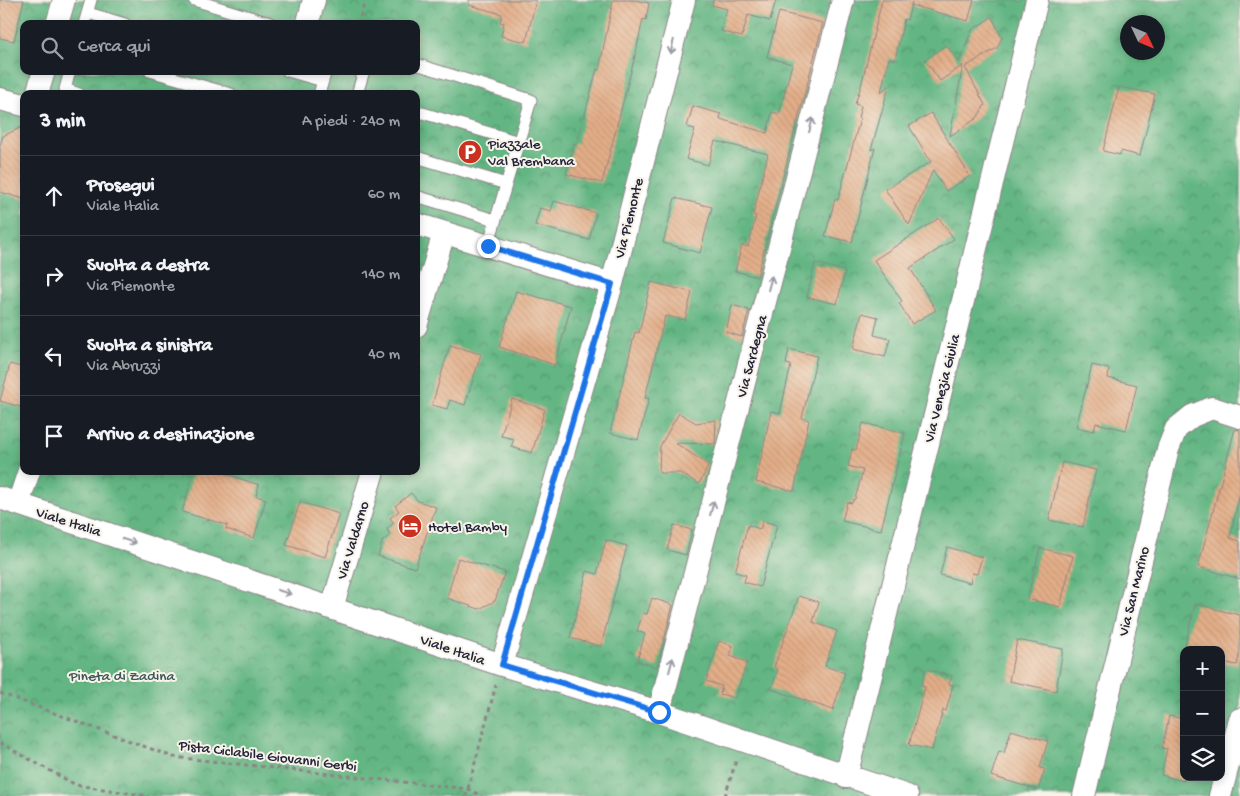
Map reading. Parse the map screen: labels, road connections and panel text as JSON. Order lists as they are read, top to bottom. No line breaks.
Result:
{"streets":{"street":["Via Piemonte","Via Sardegna","Via Venezia Giulia","Viale Italia","Via Valdarno","Via San Marino"],"path":["Pista Ciclabile Giovanni Gerbi"]},"crossings":[["Via Piemonte","Viale Italia"],["Via Sardegna","Viale Italia"],["Via Venezia Giulia","Viale Italia"],["Viale Italia","Via Valdarno"]],"one_way":["Via Piemonte","Via Sardegna","Viale Italia"],"parks":["Pineta di Zadina"],"places":{"parking":["Piazzale Val Brembana"],"hotel":["Hotel Bamby"]},"north":"bottom right","page":{"search":"Cerca qui","heading":["3 min","A piedi · 240 m"],"list":[["Prosegui","Viale Italia","60 m"],["Svolta a destra","Via Piemonte","140 m"],["Svolta a sinistra","Via Abruzzi","40 m"],"Arrivo a destinazione"],"map_buttons":["+","−"]}}
